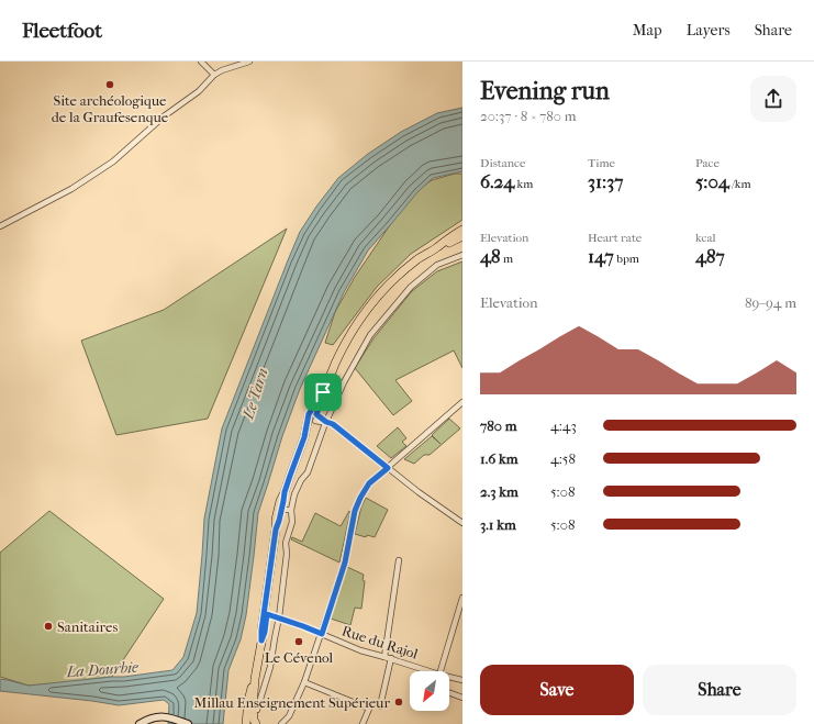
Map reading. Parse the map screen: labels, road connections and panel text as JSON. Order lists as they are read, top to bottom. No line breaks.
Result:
{"streets":{"street":["Rue du Rajol"]},"water":["Le Tarn","La Dourbie"],"places":["Site archéologique de la Graufesenque","Sanitaires","Le Cévenol","Millau Enseignement Supérieur"],"north":"bottom left","page":{"header":"Fleetfoot","nav":["Map","Layers","Share"],"heading":["Evening run","20:37 · 8 × 780 m"],"stats":[["Distance","6.24 km"],["Time","31:37"],["Pace","5:04 /km"],["Elevation","48 m"],["Heart rate","147 bpm"],["kcal","487"]],"chart":["Elevation","89–94 m"],"list":[{"name":"780 m","note":"4:43"},{"name":"1.6 km","note":"4:58"},{"name":"2.3 km","note":"5:08"},{"name":"3.1 km","note":"5:08"}],"buttons":["Save","Share"]}}
